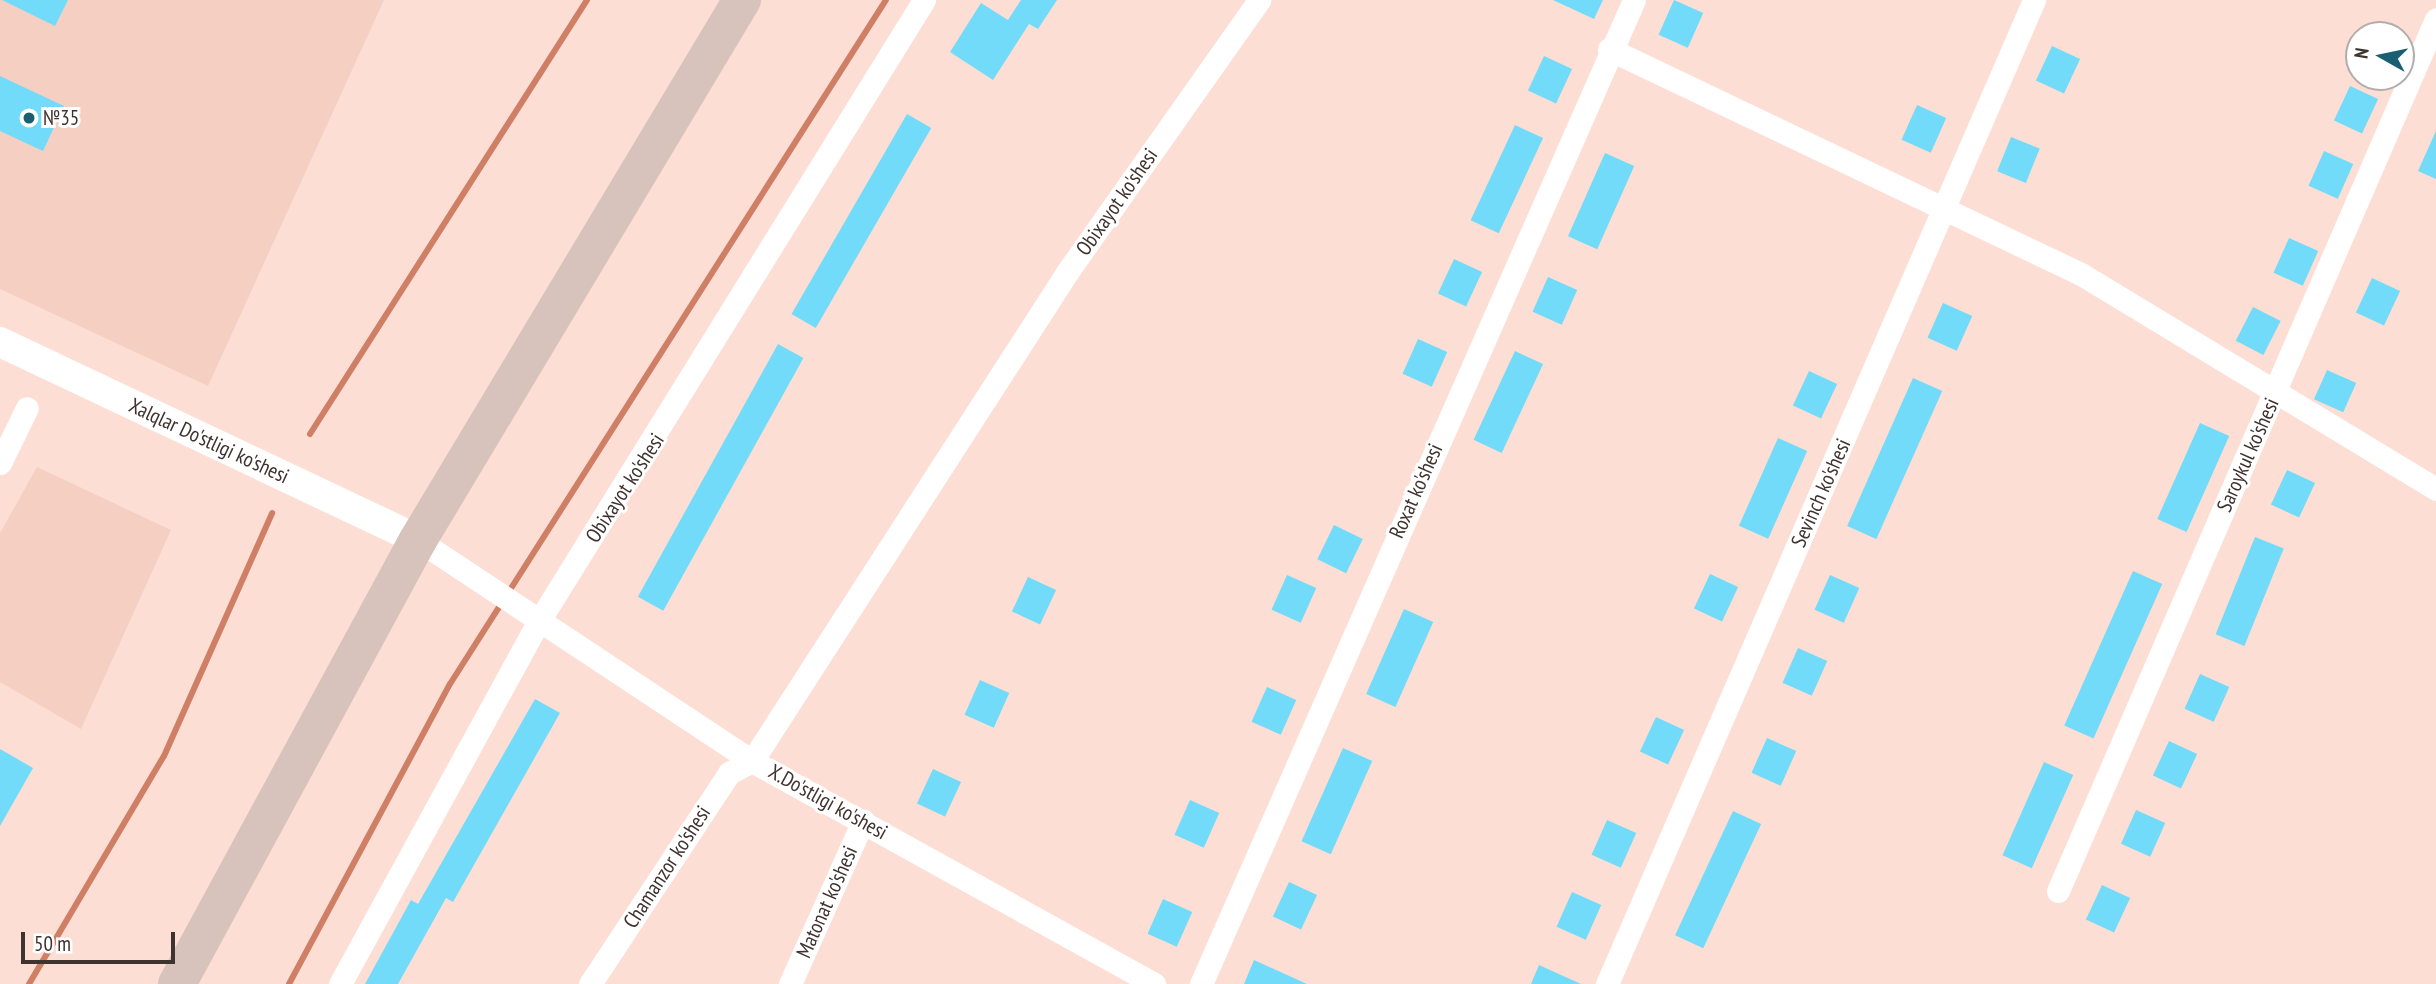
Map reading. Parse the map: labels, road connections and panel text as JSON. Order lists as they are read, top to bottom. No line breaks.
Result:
{"streets":{"street":["Obixayot ko'shesi","Xalqlar Do'stligi ko'shesi","Saroykul ko'shesi","Roxat ko'shesi","Sevinch ko'shesi","X.Do'stligi ko'shesi","Chamanzor ko'shesi","Matonat ko'shesi"]},"crossings":[["Obixayot ko'shesi","X.Do'stligi ko'shesi"],["Obixayot ko'shesi","Chamanzor ko'shesi"],["Xalqlar Do'stligi ko'shesi","X.Do'stligi ko'shesi"],["X.Do'stligi ko'shesi","Chamanzor ko'shesi"],["X.Do'stligi ko'shesi","Matonat ko'shesi"]],"places":["№35"],"scale_bar":"50 m","north":"left"}
